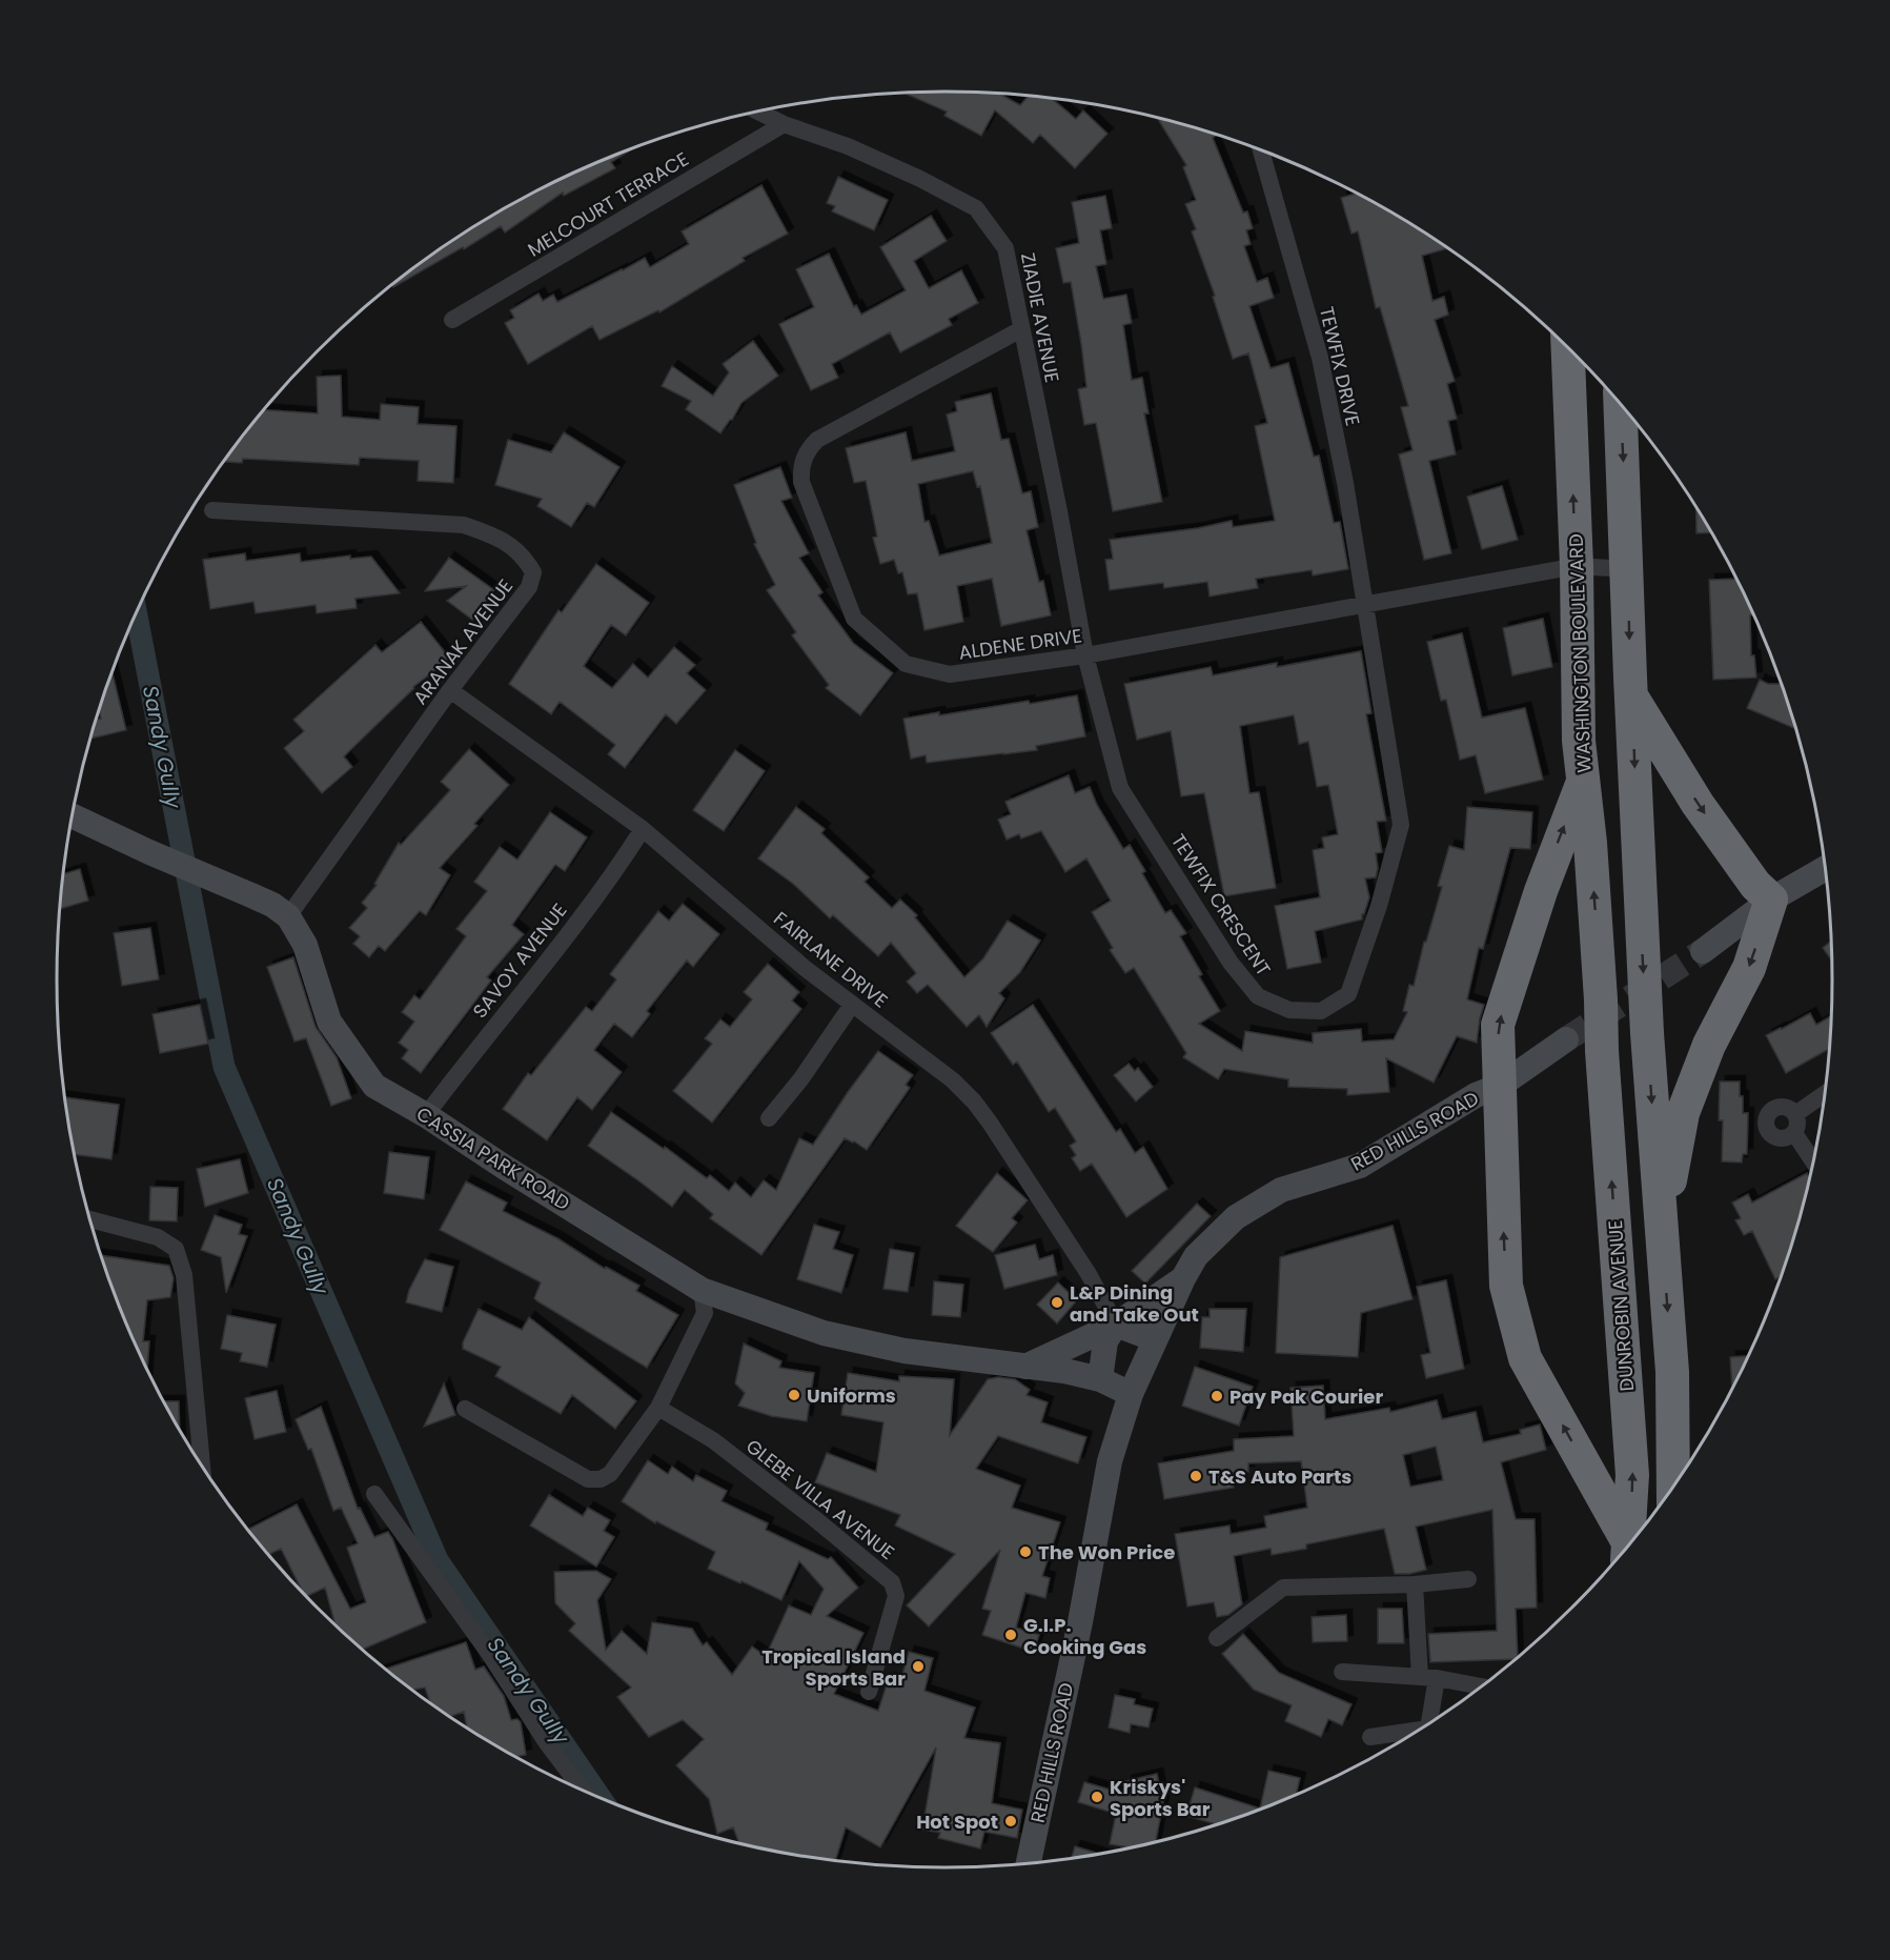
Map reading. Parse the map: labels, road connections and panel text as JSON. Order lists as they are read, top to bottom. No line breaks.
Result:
{"streets":{"highway":["WASHINGTON BOULEVARD","DUNROBIN AVENUE"],"main road":["RED HILLS ROAD","CASSIA PARK ROAD"],"street":["MELCOURT TERRACE","ZIADIE AVENUE","TEWFIX DRIVE","ARANAK AVENUE","ALDENE DRIVE","TEWFIX CRESCENT","FAIRLANE DRIVE","SAVOY AVENUE","GLEBE VILLA AVENUE"]},"crossings":[["MELCOURT TERRACE","ZIADIE AVENUE"],["ZIADIE AVENUE","ALDENE DRIVE"],["ZIADIE AVENUE","TEWFIX CRESCENT"],["TEWFIX DRIVE","ALDENE DRIVE"],["TEWFIX DRIVE","TEWFIX CRESCENT"],["ARANAK AVENUE","FAIRLANE DRIVE"],["ARANAK AVENUE","CASSIA PARK ROAD"],["ALDENE DRIVE","WASHINGTON BOULEVARD"],["ALDENE DRIVE","TEWFIX CRESCENT"],["WASHINGTON BOULEVARD","DUNROBIN AVENUE"],["FAIRLANE DRIVE","SAVOY AVENUE"],["SAVOY AVENUE","CASSIA PARK ROAD"],["RED HILLS ROAD","CASSIA PARK ROAD"]],"water":["Sandy Gully"],"places":["L&P Dining and Take Out","Uniforms","Pay Pak Courier","T&S Auto Parts","The Won Price","G.I.P. Cooking Gas","Tropical Island Sports Bar","Kriskys' Sports Bar","Hot Spot"]}
